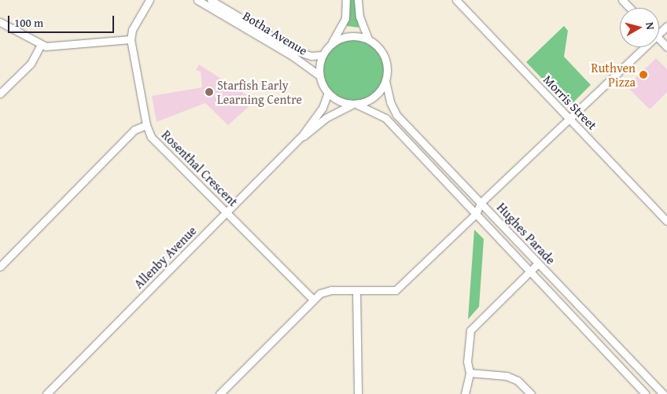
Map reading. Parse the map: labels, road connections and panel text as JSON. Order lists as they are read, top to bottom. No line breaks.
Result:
{"streets":{"street":["Botha Avenue","Morris Street","Rosenthal Crescent","Hughes Parade","Allenby Avenue"]},"crossings":[["Botha Avenue","Hughes Parade"],["Botha Avenue","Allenby Avenue"],["Rosenthal Crescent","Allenby Avenue"],["Hughes Parade","Allenby Avenue"]],"places":["Ruthven Pizza","Starfish Early Learning Centre"],"scale_bar":"100 m","north":"right"}
